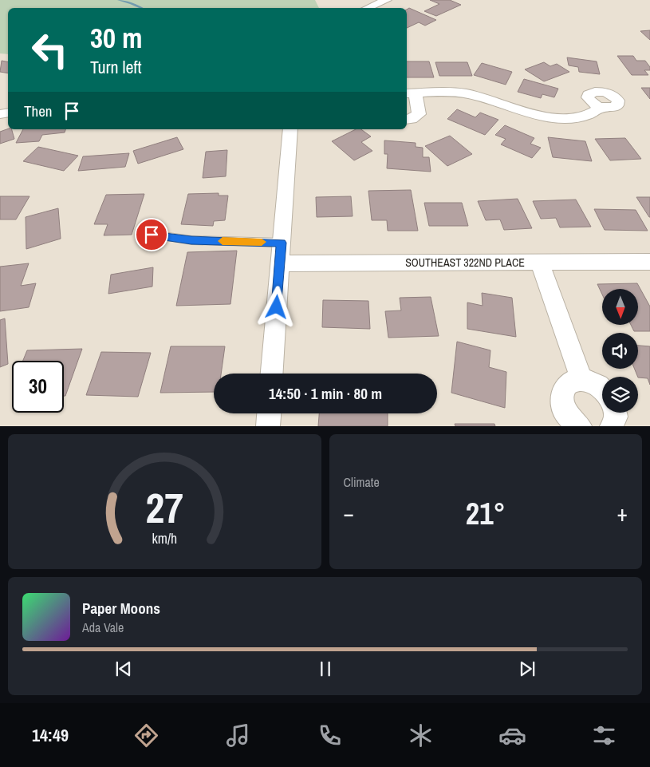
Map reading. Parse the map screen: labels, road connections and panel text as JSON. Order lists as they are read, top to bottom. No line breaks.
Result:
{"streets":{"street":["SOUTHEAST 322ND PLACE"]},"north":"bottom","page":{"turn":["30 m","Turn left"],"then":"Then","limit":"30","trip":"14:50 · 1 min · 80 m","tile":"Climate","heat":["−","21°","+"],"song":["Paper Moons","Ada Vale"],"tabs":"14:49","gauge":["27","km/h"]}}
